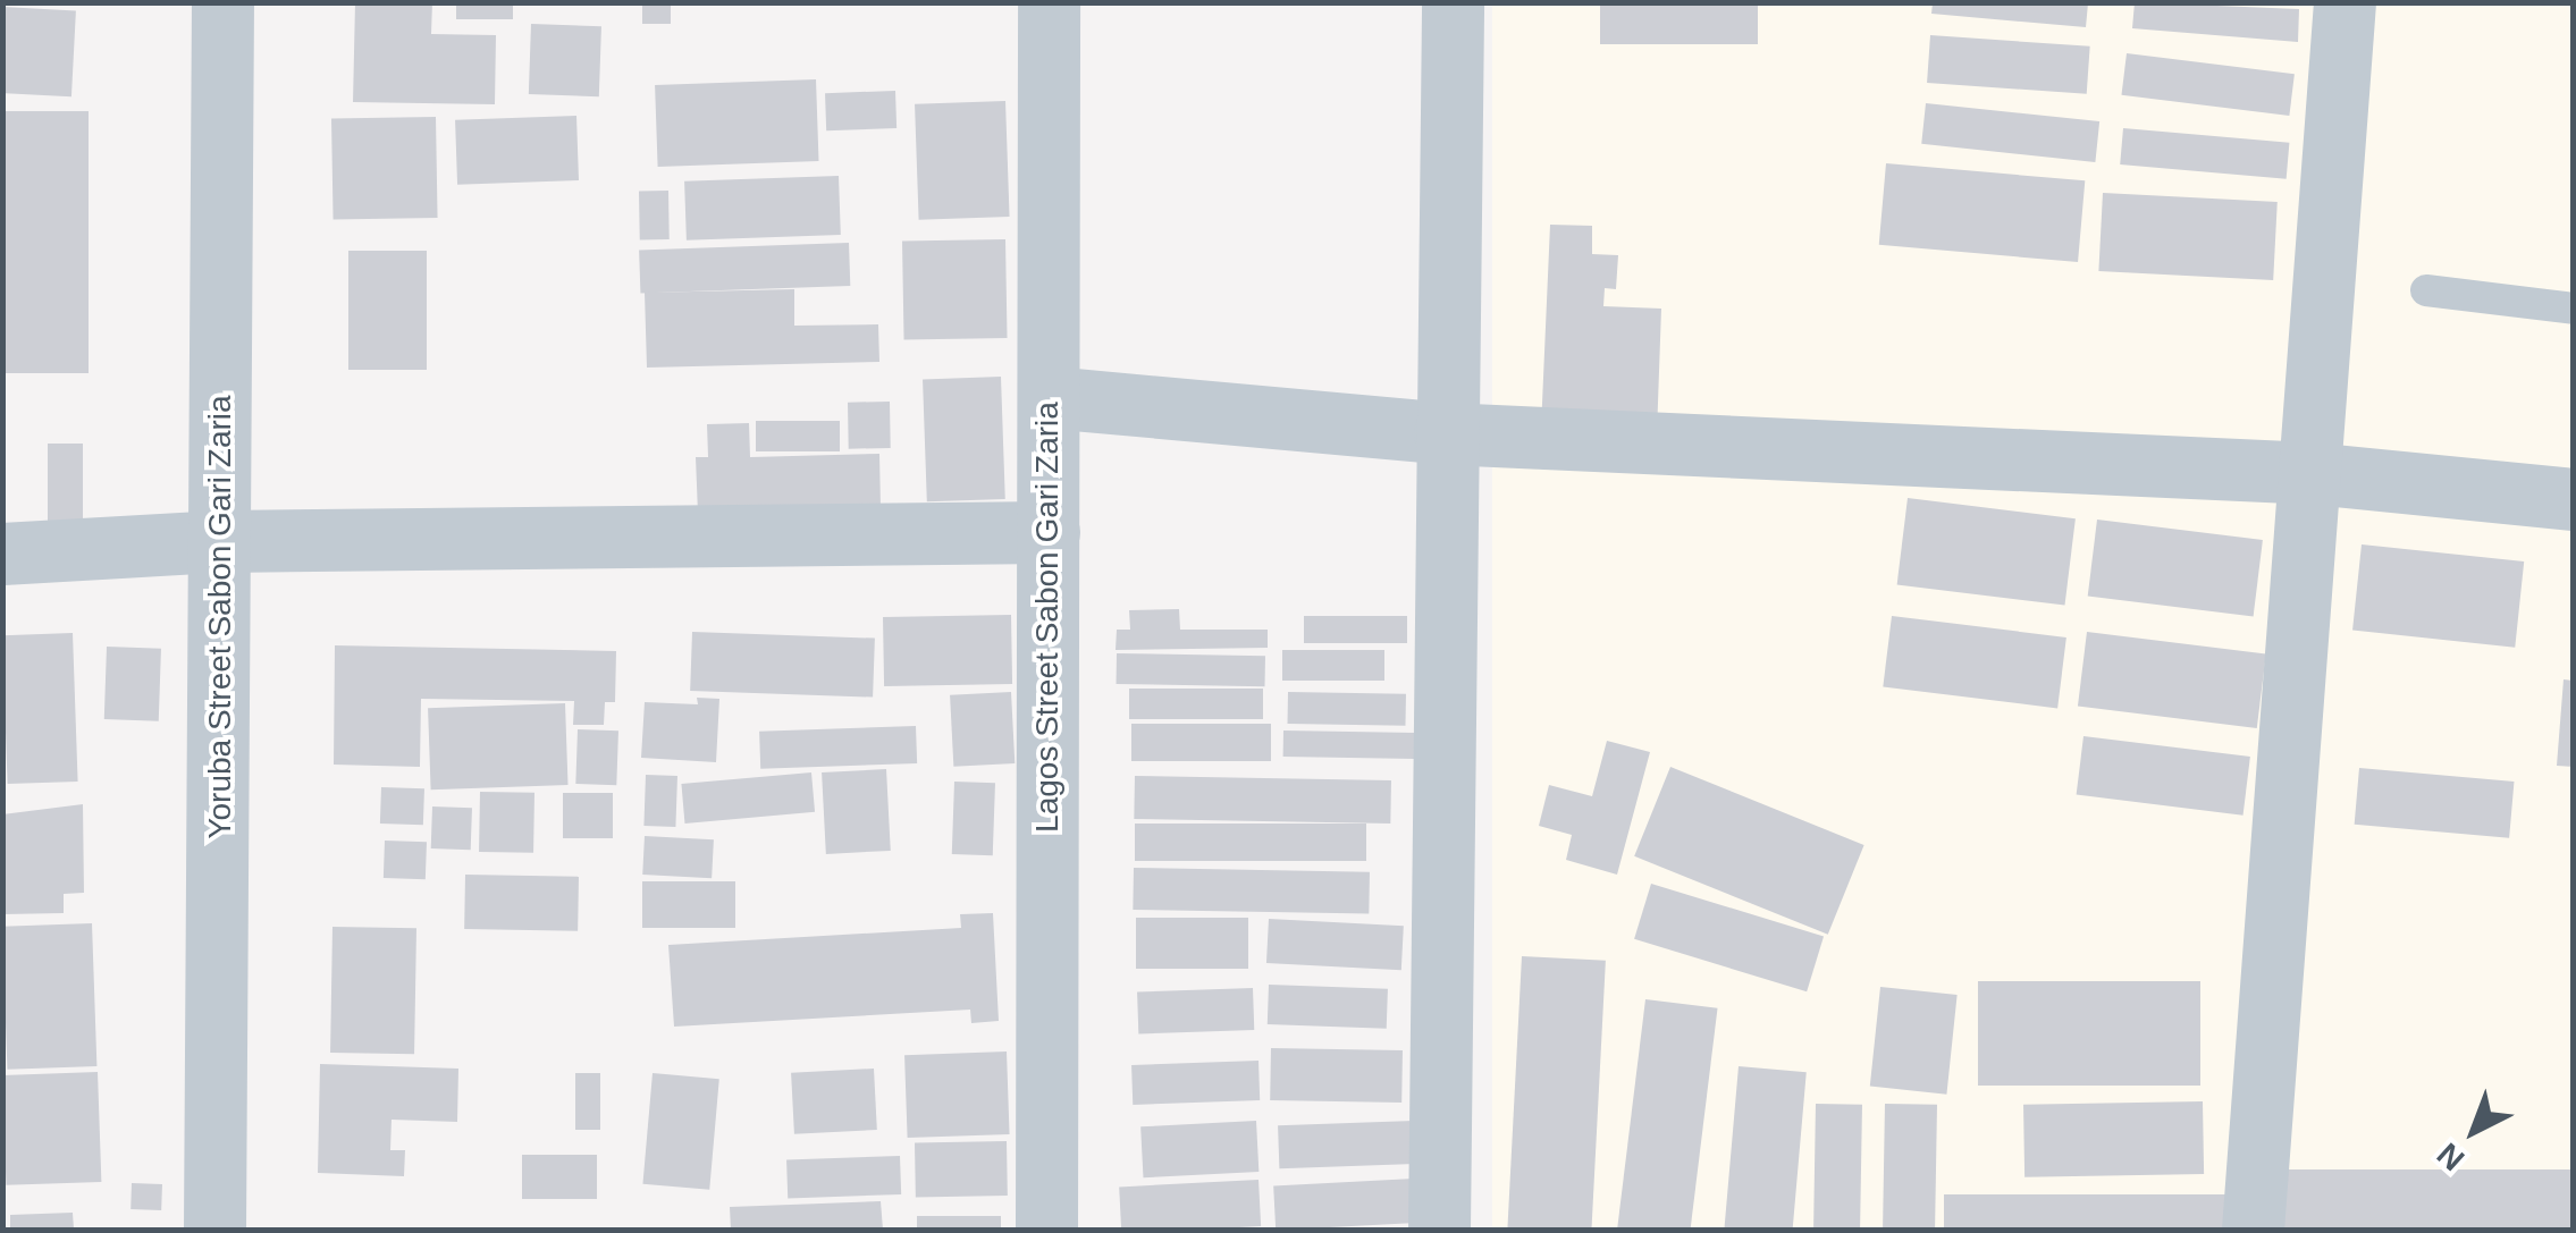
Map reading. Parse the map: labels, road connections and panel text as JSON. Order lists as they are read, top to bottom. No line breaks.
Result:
{"streets":{"street":["Yoruba Street Sabon Gari Zaria","Lagos Street Sabon Gari Zaria"]},"north":"bottom left"}
